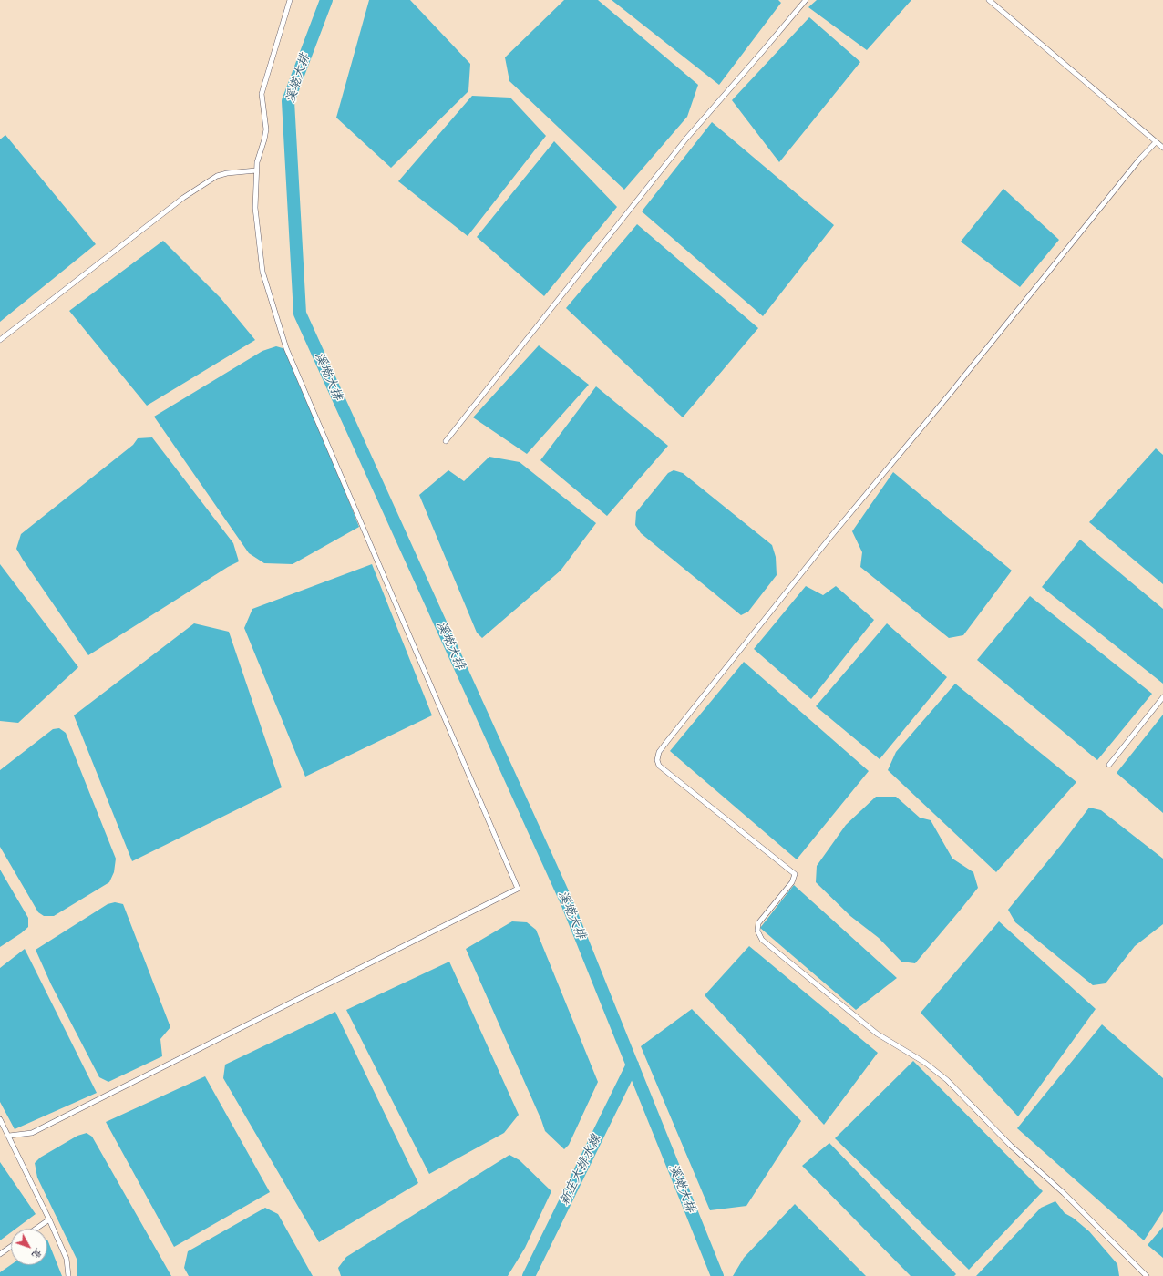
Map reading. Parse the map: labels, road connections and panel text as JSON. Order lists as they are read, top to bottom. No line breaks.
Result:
{"water":["溪墘大排","新庄大排水線"],"north":"bottom right"}
